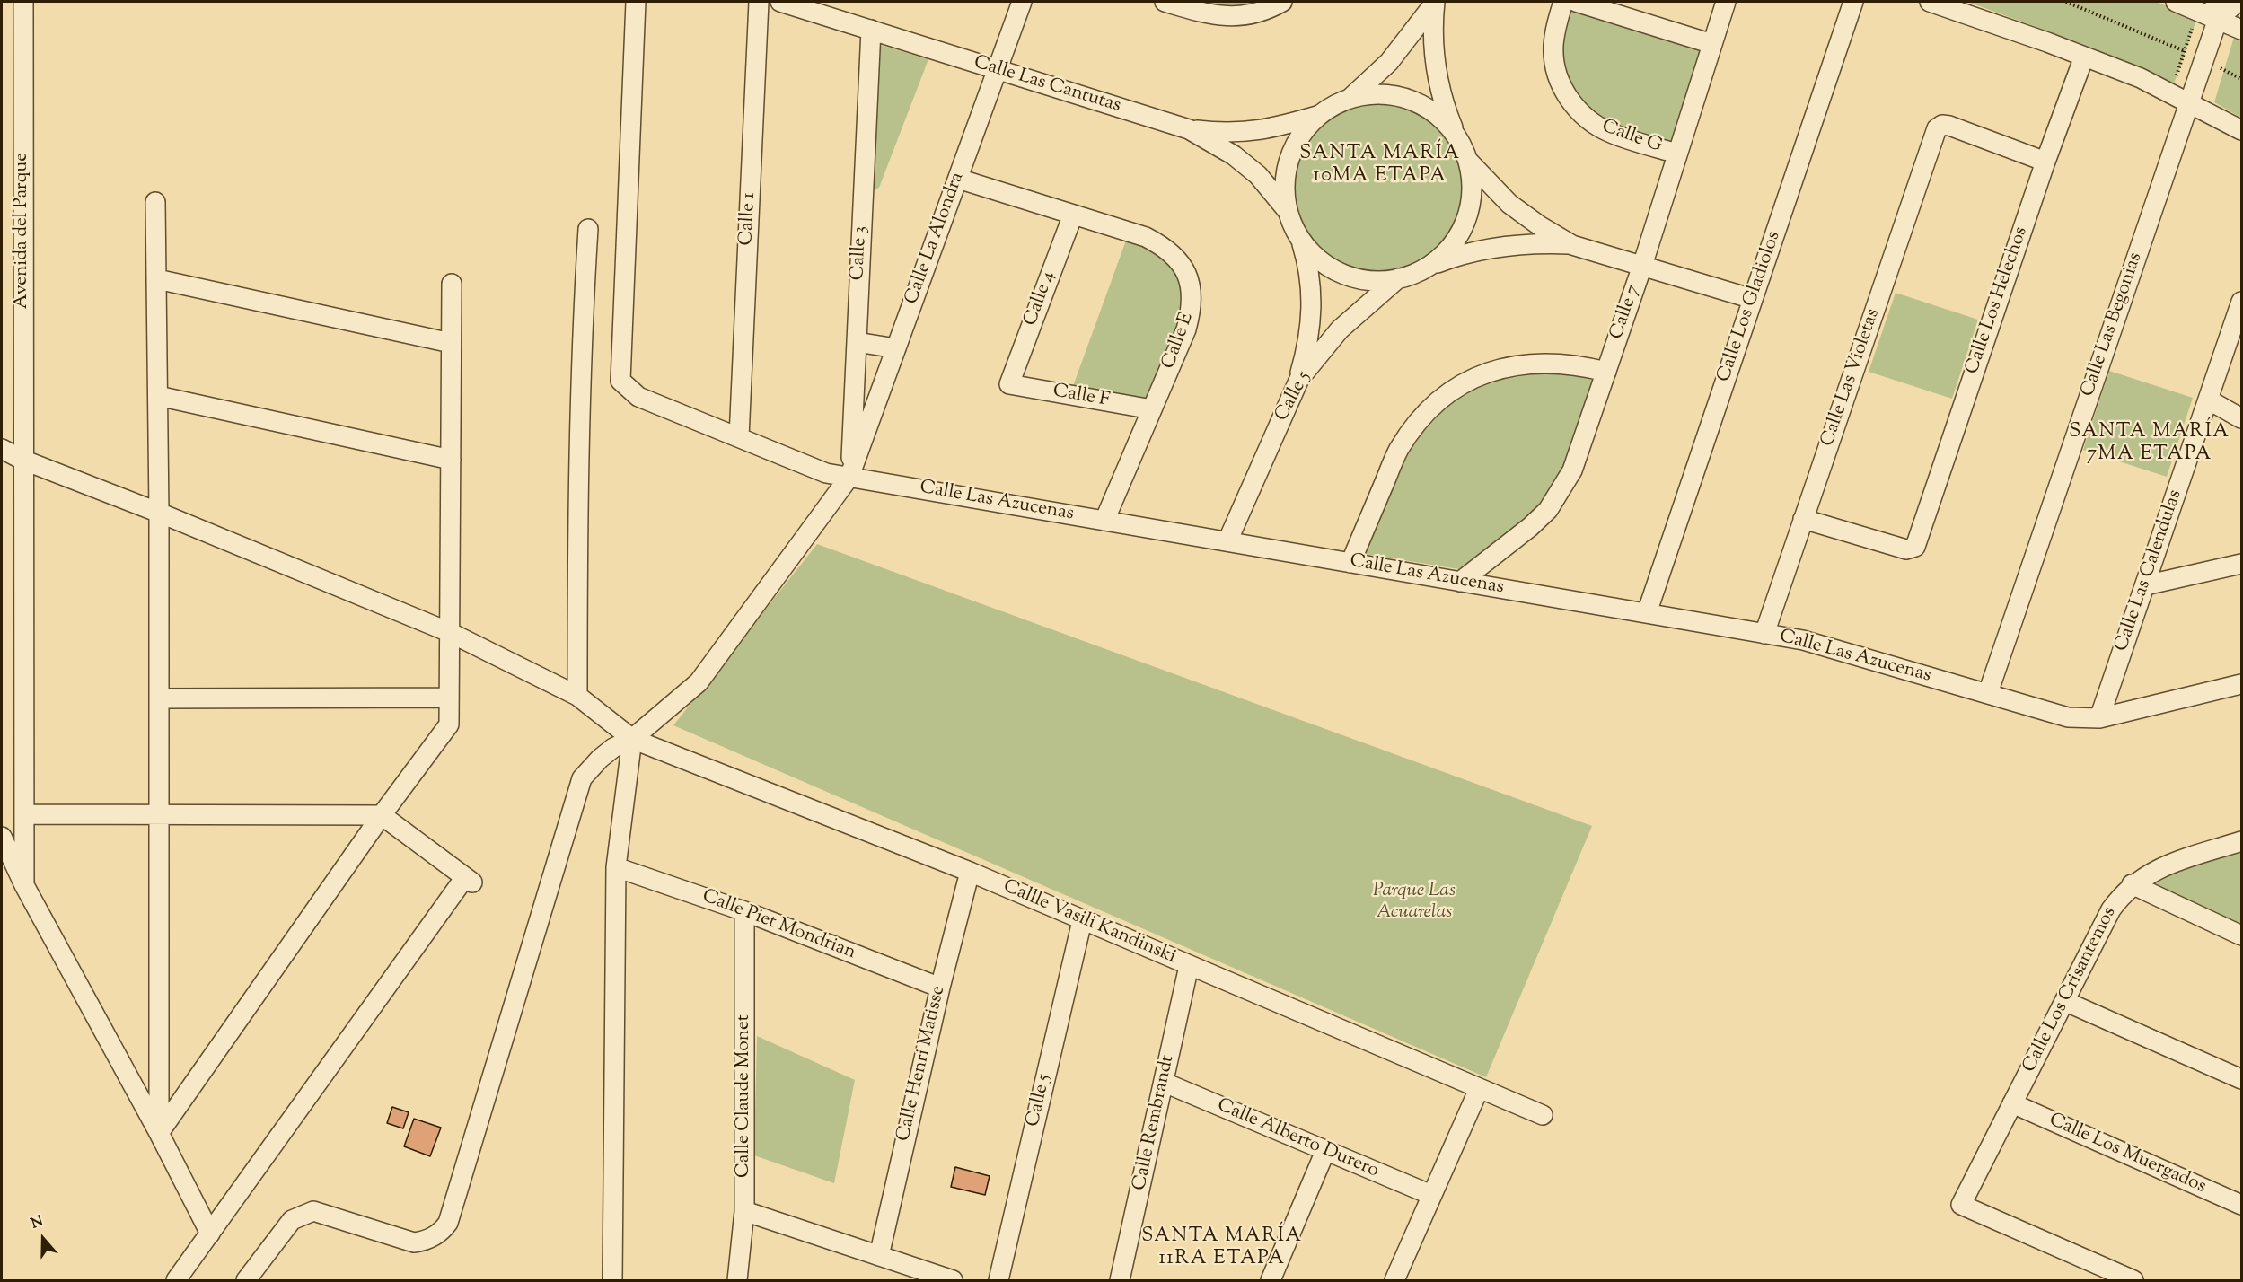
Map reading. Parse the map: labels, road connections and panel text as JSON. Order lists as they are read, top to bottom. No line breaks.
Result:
{"streets":{"street":["Calle Las Cantutas","Calle G","Calle 1","Avenida del Parque","Calle La Alondra","Calle 3","Calle 4","Calle Los Helechos","Calle Los Gladiolos","Calle 7","Calle Las Begonias","Calle E","Calle Las Violetas","Calle F","Calle 5","Calle Las Azucenas","Calle Las Calendulas","Callle Vasili Kandinski","Calle Piet Mondrian","Calle Los Crisantemos","Calle Henri Matisse","Calle Claude Monet","Calle Rembrandt","Calle Alberto Durero","Calle Los Muergados"]},"crossings":[["Calle Las Cantutas","Calle La Alondra"],["Calle Las Cantutas","Calle 3"],["Calle Las Cantutas","Calle 5"],["Calle G","Calle 7"],["Calle 1","Calle Las Azucenas"],["Avenida del Parque","Callle Vasili Kandinski"],["Calle La Alondra","Calle 3"],["Calle La Alondra","Calle E"],["Calle La Alondra","Calle Las Azucenas"],["Calle La Alondra","Callle Vasili Kandinski"],["Calle 3","Calle Las Azucenas"],["Calle 4","Calle E"],["Calle 4","Calle F"],["Calle Los Helechos","Calle Las Violetas"],["Calle Los Gladiolos","Calle Las Azucenas"],["Calle 7","Calle Las Azucenas"],["Calle Las Begonias","Calle Las Azucenas"],["Calle E","Calle F"],["Calle E","Calle Las Azucenas"],["Calle Las Violetas","Calle Las Azucenas"],["Calle 5","Calle Las Azucenas"],["Calle 5","Callle Vasili Kandinski"],["Calle Las Azucenas","Calle Las Calendulas"],["Callle Vasili Kandinski","Calle Henri Matisse"],["Callle Vasili Kandinski","Calle Rembrandt"],["Calle Piet Mondrian","Calle Henri Matisse"],["Calle Piet Mondrian","Calle Claude Monet"],["Calle Los Crisantemos","Calle Los Muergados"],["Calle Rembrandt","Calle Alberto Durero"]],"districts":["SANTA MARÍA 10MA ETAPA","SANTA MARÍA 7MA ETAPA","SANTA MARÍA 11RA ETAPA"],"parks":["Parque Las Acuarelas"],"north":"top"}
